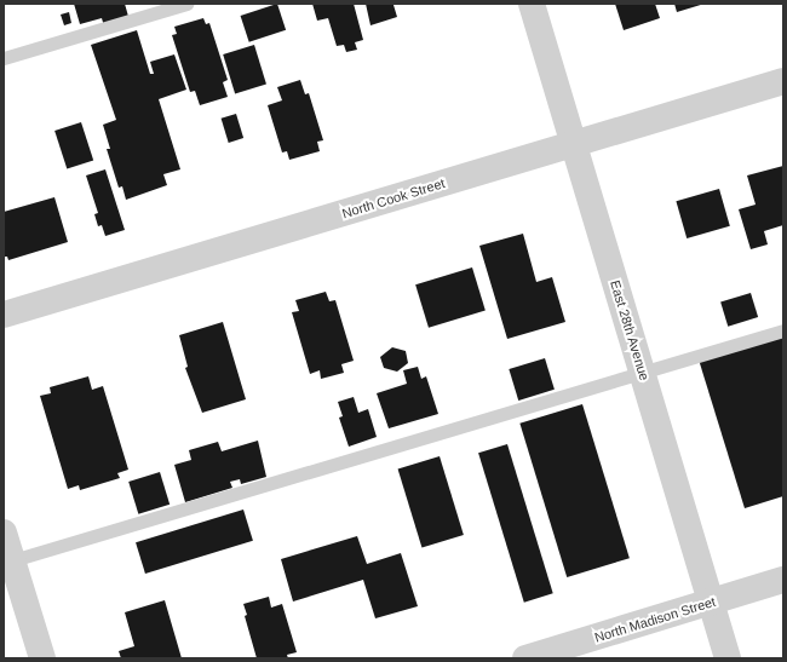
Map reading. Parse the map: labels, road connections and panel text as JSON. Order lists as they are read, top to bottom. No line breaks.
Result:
{"streets":{"street":["North Cook Street","East 28th Avenue","North Madison Street"]},"crossings":[["North Cook Street","East 28th Avenue"],["East 28th Avenue","North Madison Street"]]}
